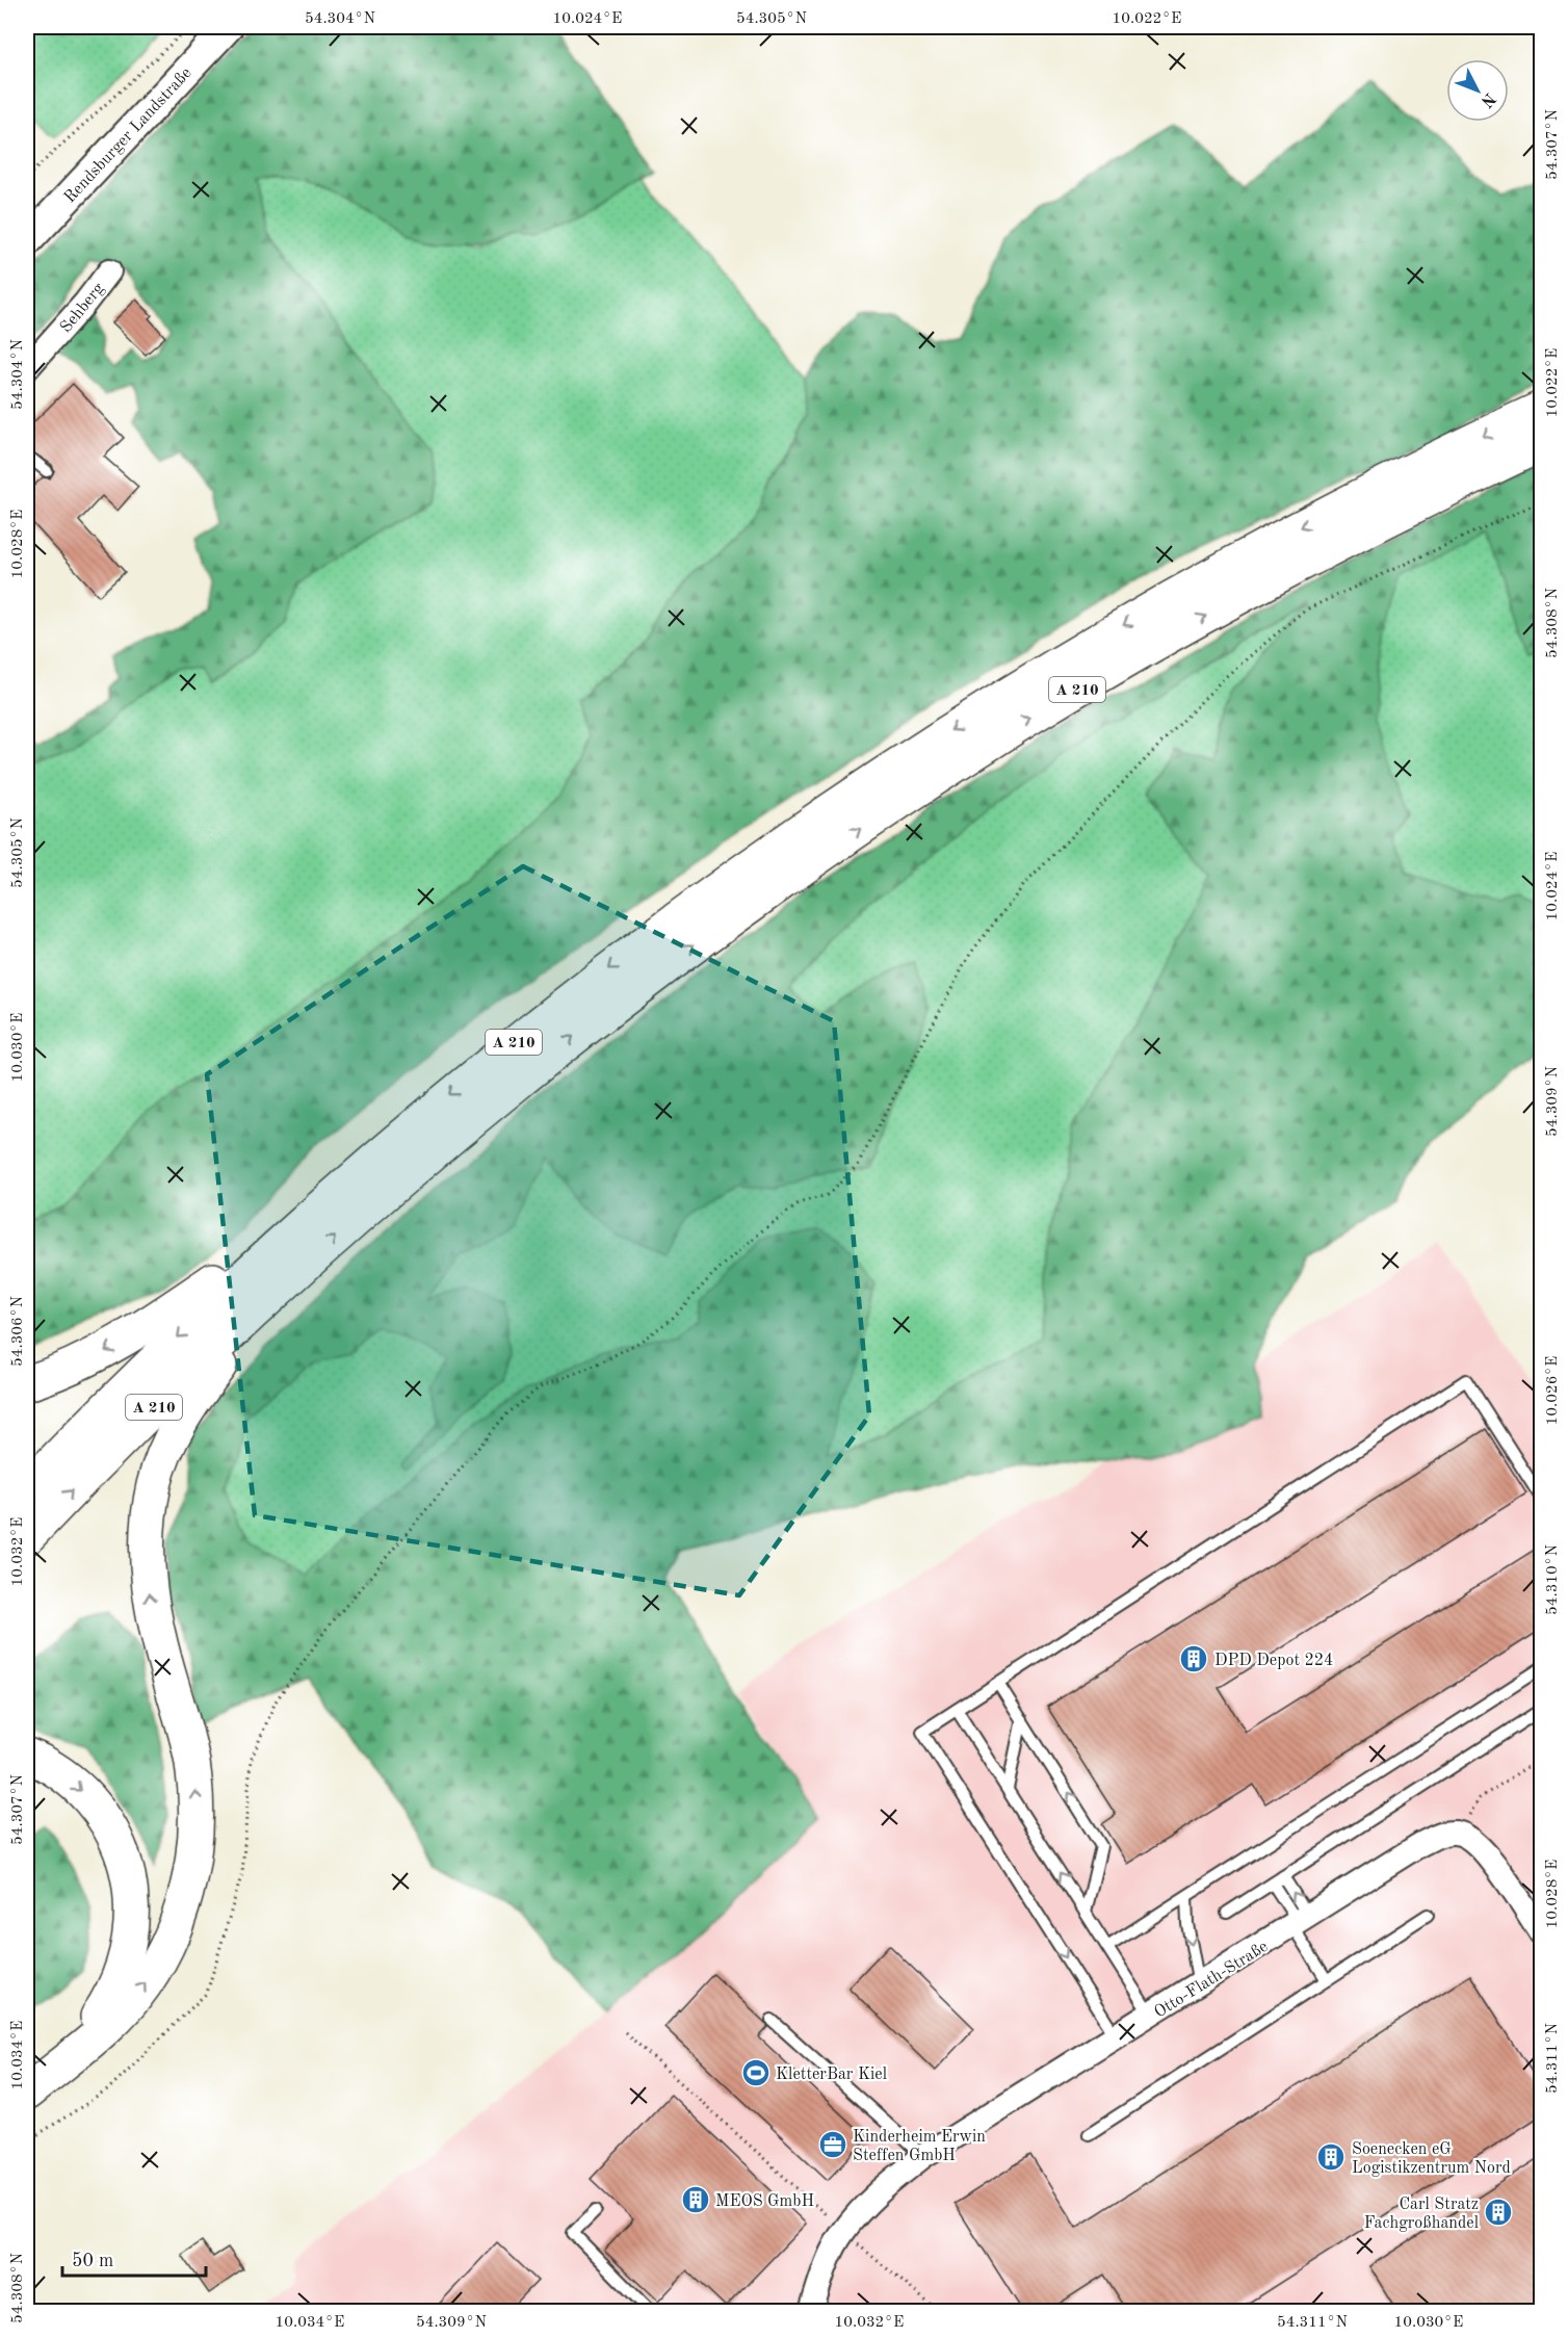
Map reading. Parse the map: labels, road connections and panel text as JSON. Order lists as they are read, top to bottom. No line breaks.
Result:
{"streets":{"highway":["A 210"],"street":["Rendsburger Landstraße","Sehberg","Otto-Flath-Straße"]},"places":{"building":["DPD Depot 224","Soenecken eG Logistikzentrum Nord","MEOS GmbH","Carl Stratz Fachgroßhandel"],"sports":["KletterBar Kiel"],"office":["Kinderheim Erwin Steffen GmbH"]},"scale_bar":"50 m","north":"bottom right","coordinates":["54.304°N","10.024°E","54.305°N","10.022°E","54.307°N","10.028°E","54.308°N","10.030°E","54.309°N","54.306°N","10.026°E","10.032°E","54.310°N","10.034°E","54.311°N"]}
